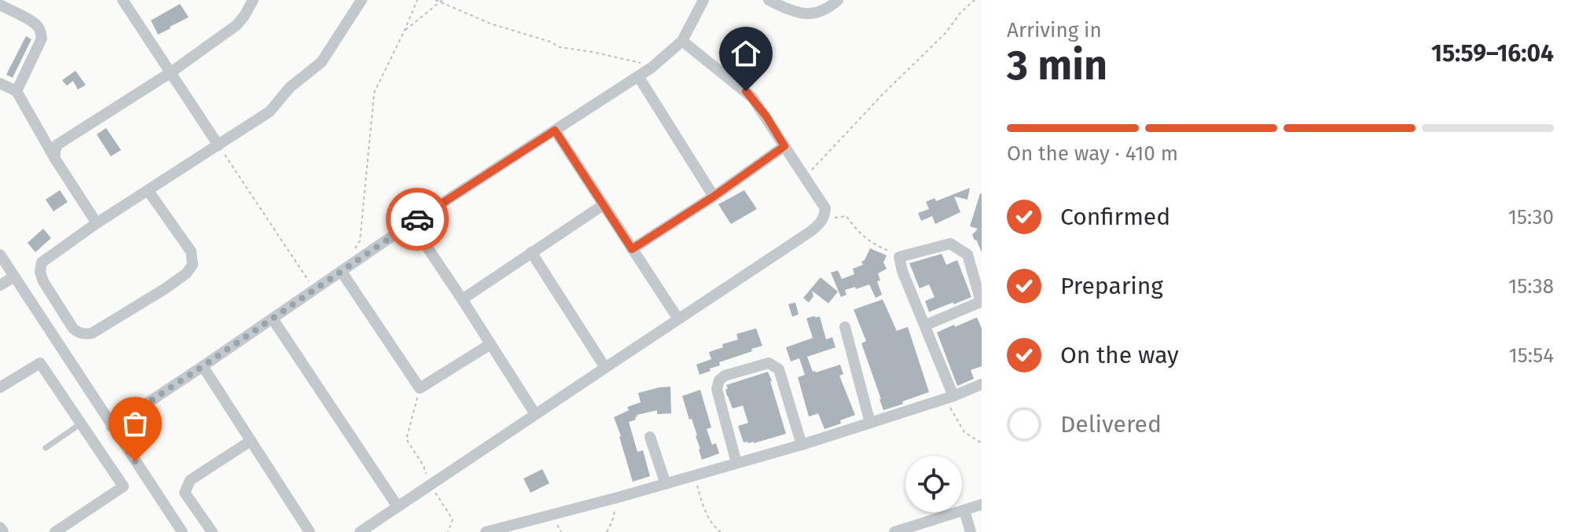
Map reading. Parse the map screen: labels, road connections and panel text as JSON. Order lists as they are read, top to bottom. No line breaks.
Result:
{"page":{"heading":["3 min","Arriving in","15:59–16:04"],"bar":"On the way · 410 m","list":[["Confirmed","15:30"],["Preparing","15:38"],["On the way","15:54"],"Delivered"]}}
